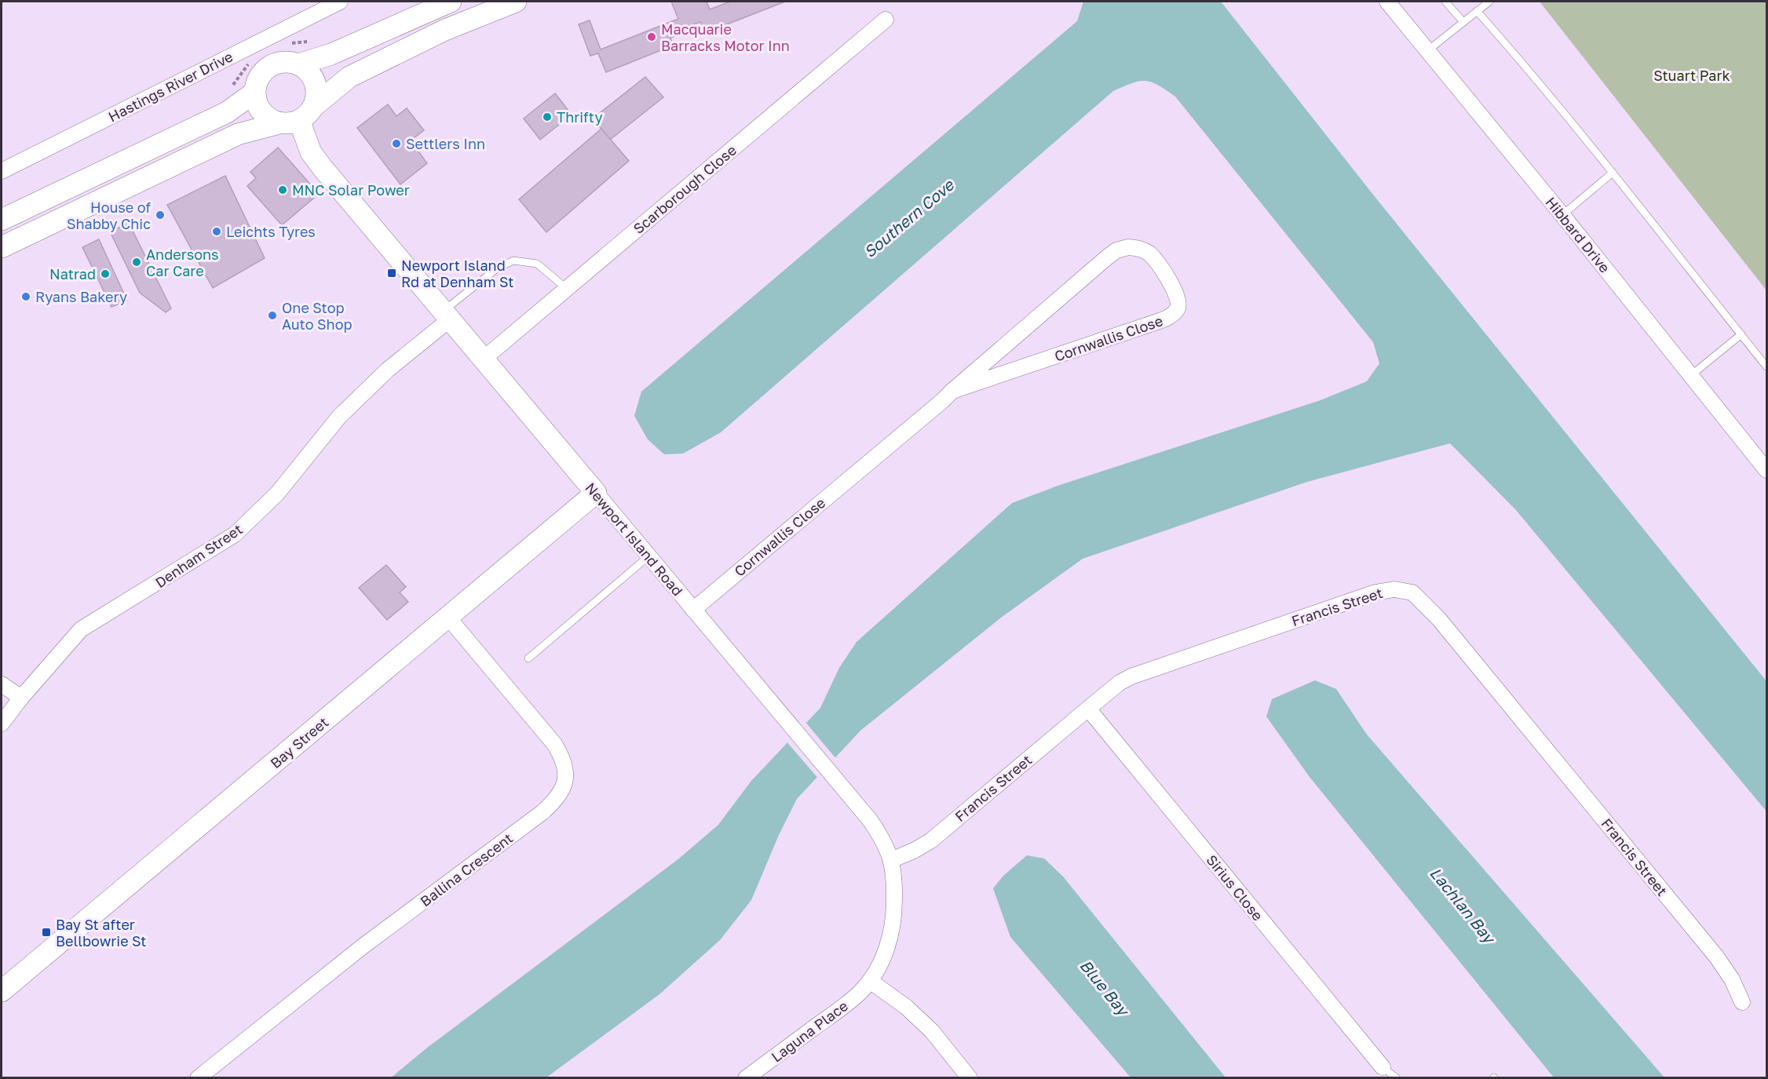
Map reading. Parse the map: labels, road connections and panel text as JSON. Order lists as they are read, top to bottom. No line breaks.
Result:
{"streets":{"street":["Hastings River Drive","Scarborough Close","Hibbard Drive","Cornwallis Close","Newport Island Road","Denham Street","Francis Street","Bay Street","Ballina Crescent","Sirius Close","Laguna Place"]},"crossings":[["Scarborough Close","Newport Island Road"],["Cornwallis Close","Newport Island Road"],["Newport Island Road","Denham Street"],["Newport Island Road","Francis Street"],["Newport Island Road","Bay Street"],["Newport Island Road","Laguna Place"],["Francis Street","Sirius Close"],["Bay Street","Ballina Crescent"]],"water":["Southern Cove","Lachlan Bay","Blue Bay"],"parks":["Stuart Park"],"places":{"other":["Macquarie Barracks Motor Inn","Thrifty","Settlers Inn","MNC Solar Power","House of Shabby Chic","Leichts Tyres","Andersons Car Care","Natrad","Ryans Bakery","One Stop Auto Shop"],"transit":["Newport Island Rd at Denham St","Bay St after Bellbowrie St"]}}
